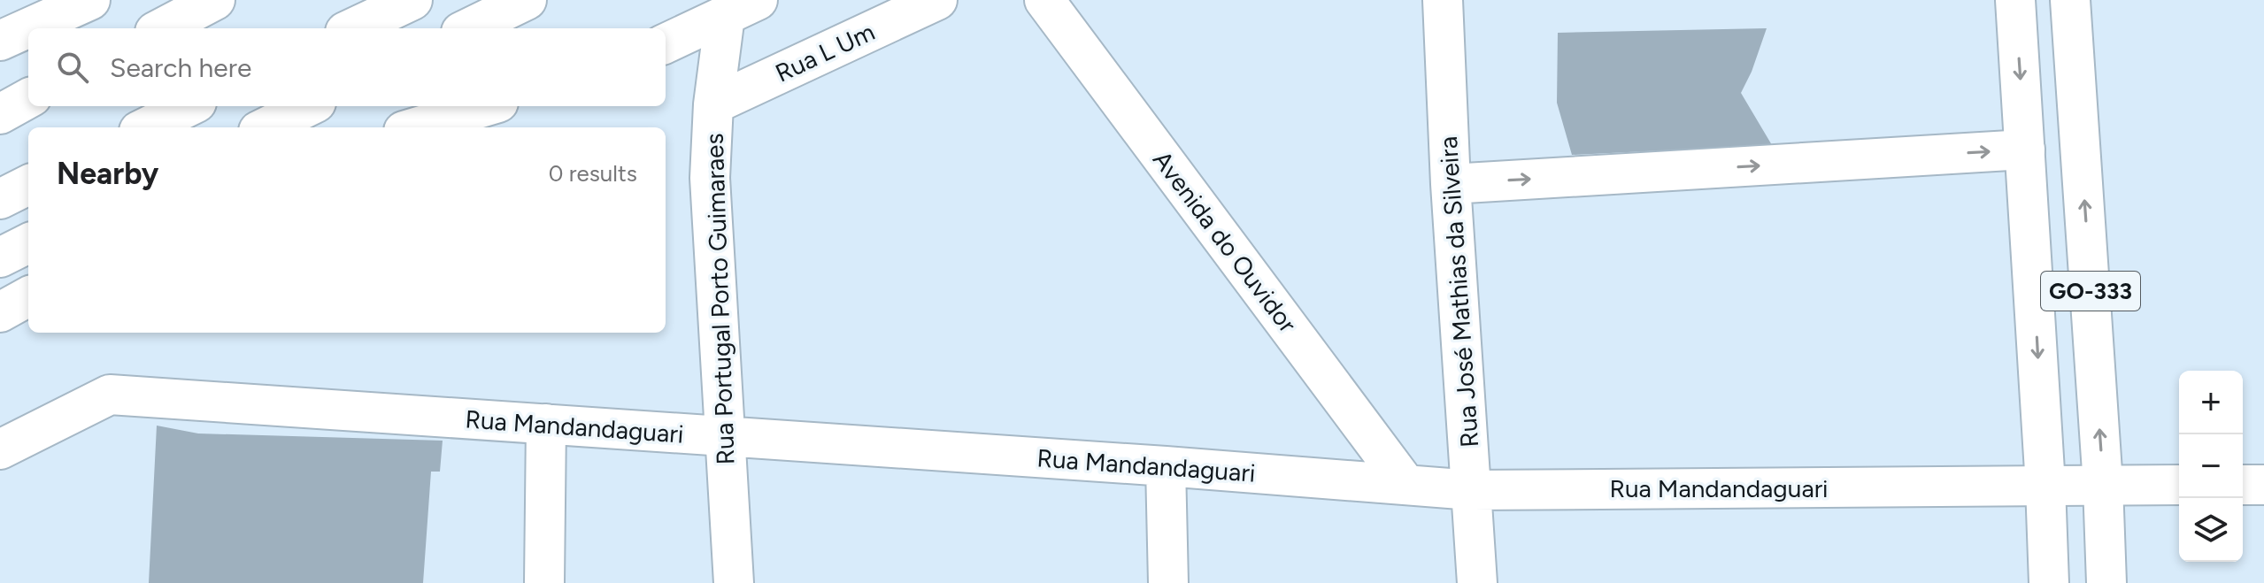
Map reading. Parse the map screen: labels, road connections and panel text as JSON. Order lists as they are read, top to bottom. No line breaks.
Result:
{"streets":{"main road":["Rua L Um","Avenida do Ouvidor","GO-333","Rua José Mathias da Silveira","Rua Portugal Porto Guimaraes","Rua Mandandaguari"]},"crossings":[["Rua L Um","Rua Portugal Porto Guimaraes"],["Avenida do Ouvidor","Rua Mandandaguari"],["GO-333","Rua Mandandaguari"],["Rua José Mathias da Silveira","Rua Mandandaguari"],["Rua Portugal Porto Guimaraes","Rua Mandandaguari"]],"page":{"search":"Search here","heading":["Nearby","0 results"],"map_buttons":["+","−"]}}
